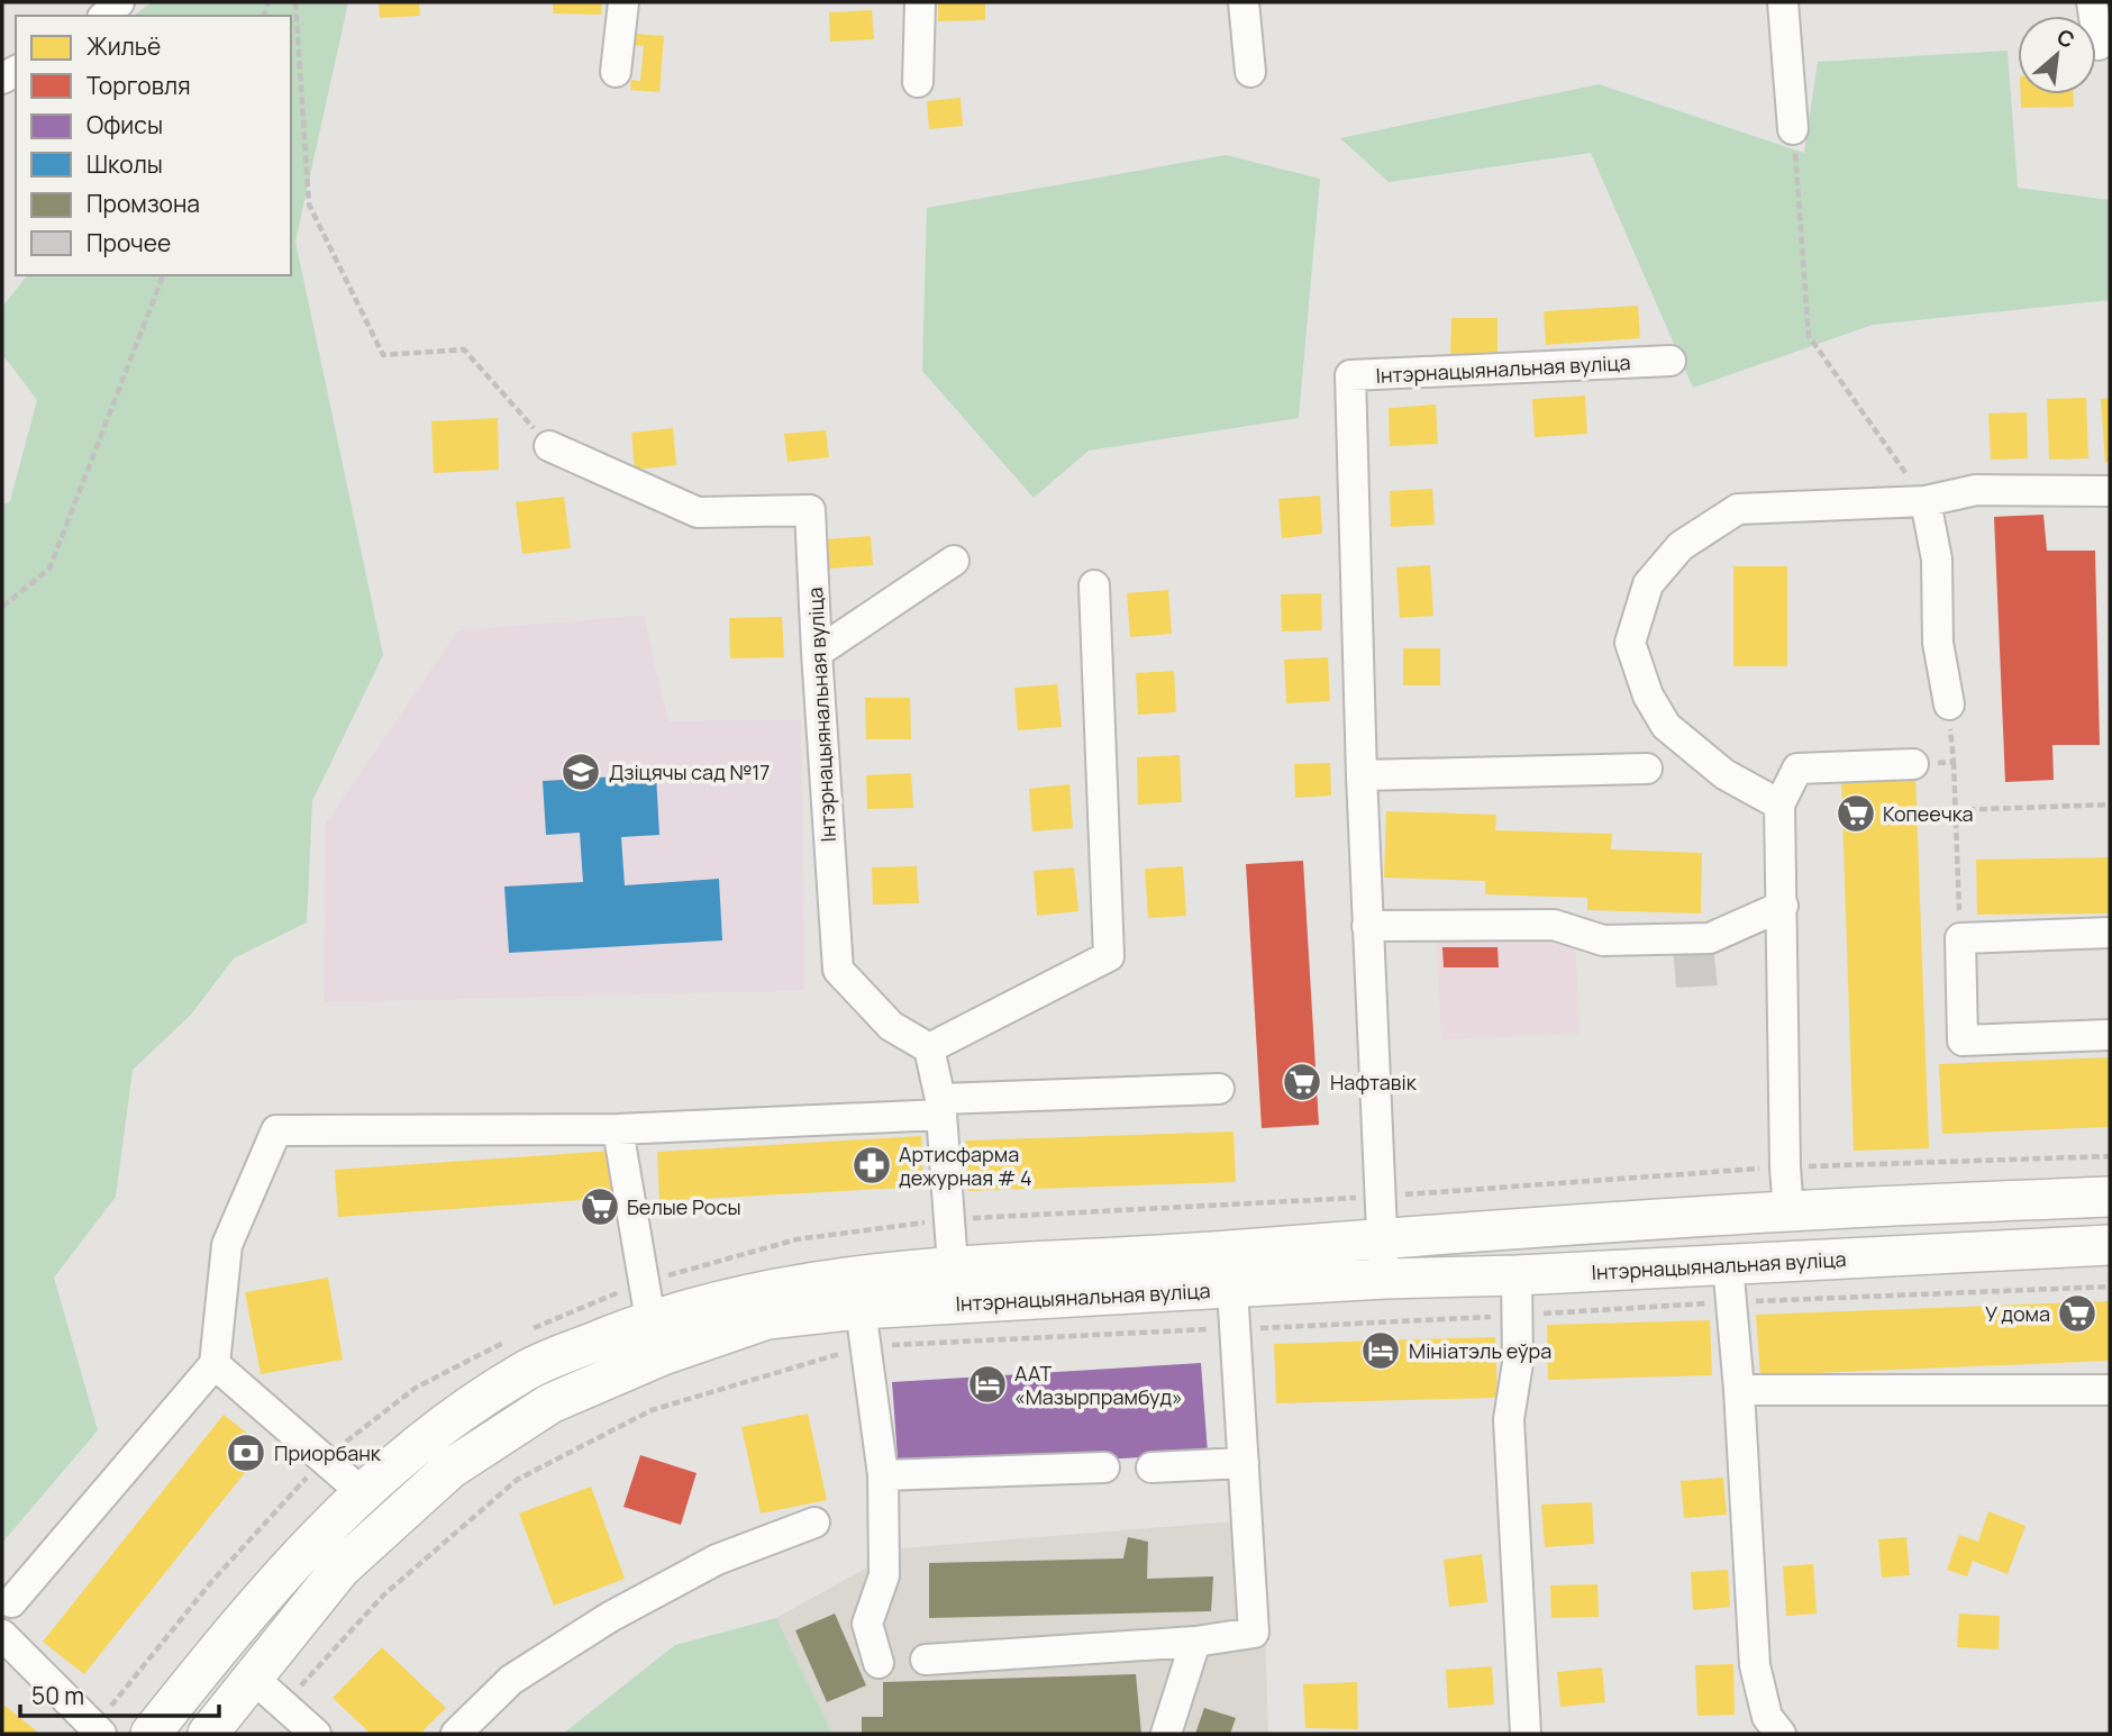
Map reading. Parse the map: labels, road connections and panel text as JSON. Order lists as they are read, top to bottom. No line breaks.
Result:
{"streets":{"main road":["Інтэрнацыянальная вуліца"]},"places":{"school or university":["Дзіцячы сад №17"],"supermarket":["Копеечка","Нафтавік","Белые Росы","У дома"],"pharmacy":["Артисфарма дежурная # 4"],"hotel":["Мініатэль еўра","ААТ «Мазырпрамбуд»"],"bank":["Приорбанк"]},"legend":["Жильё","Торговля","Офисы","Школы","Промзона","Прочее"],"scale_bar":"50 m","north":"top right"}
